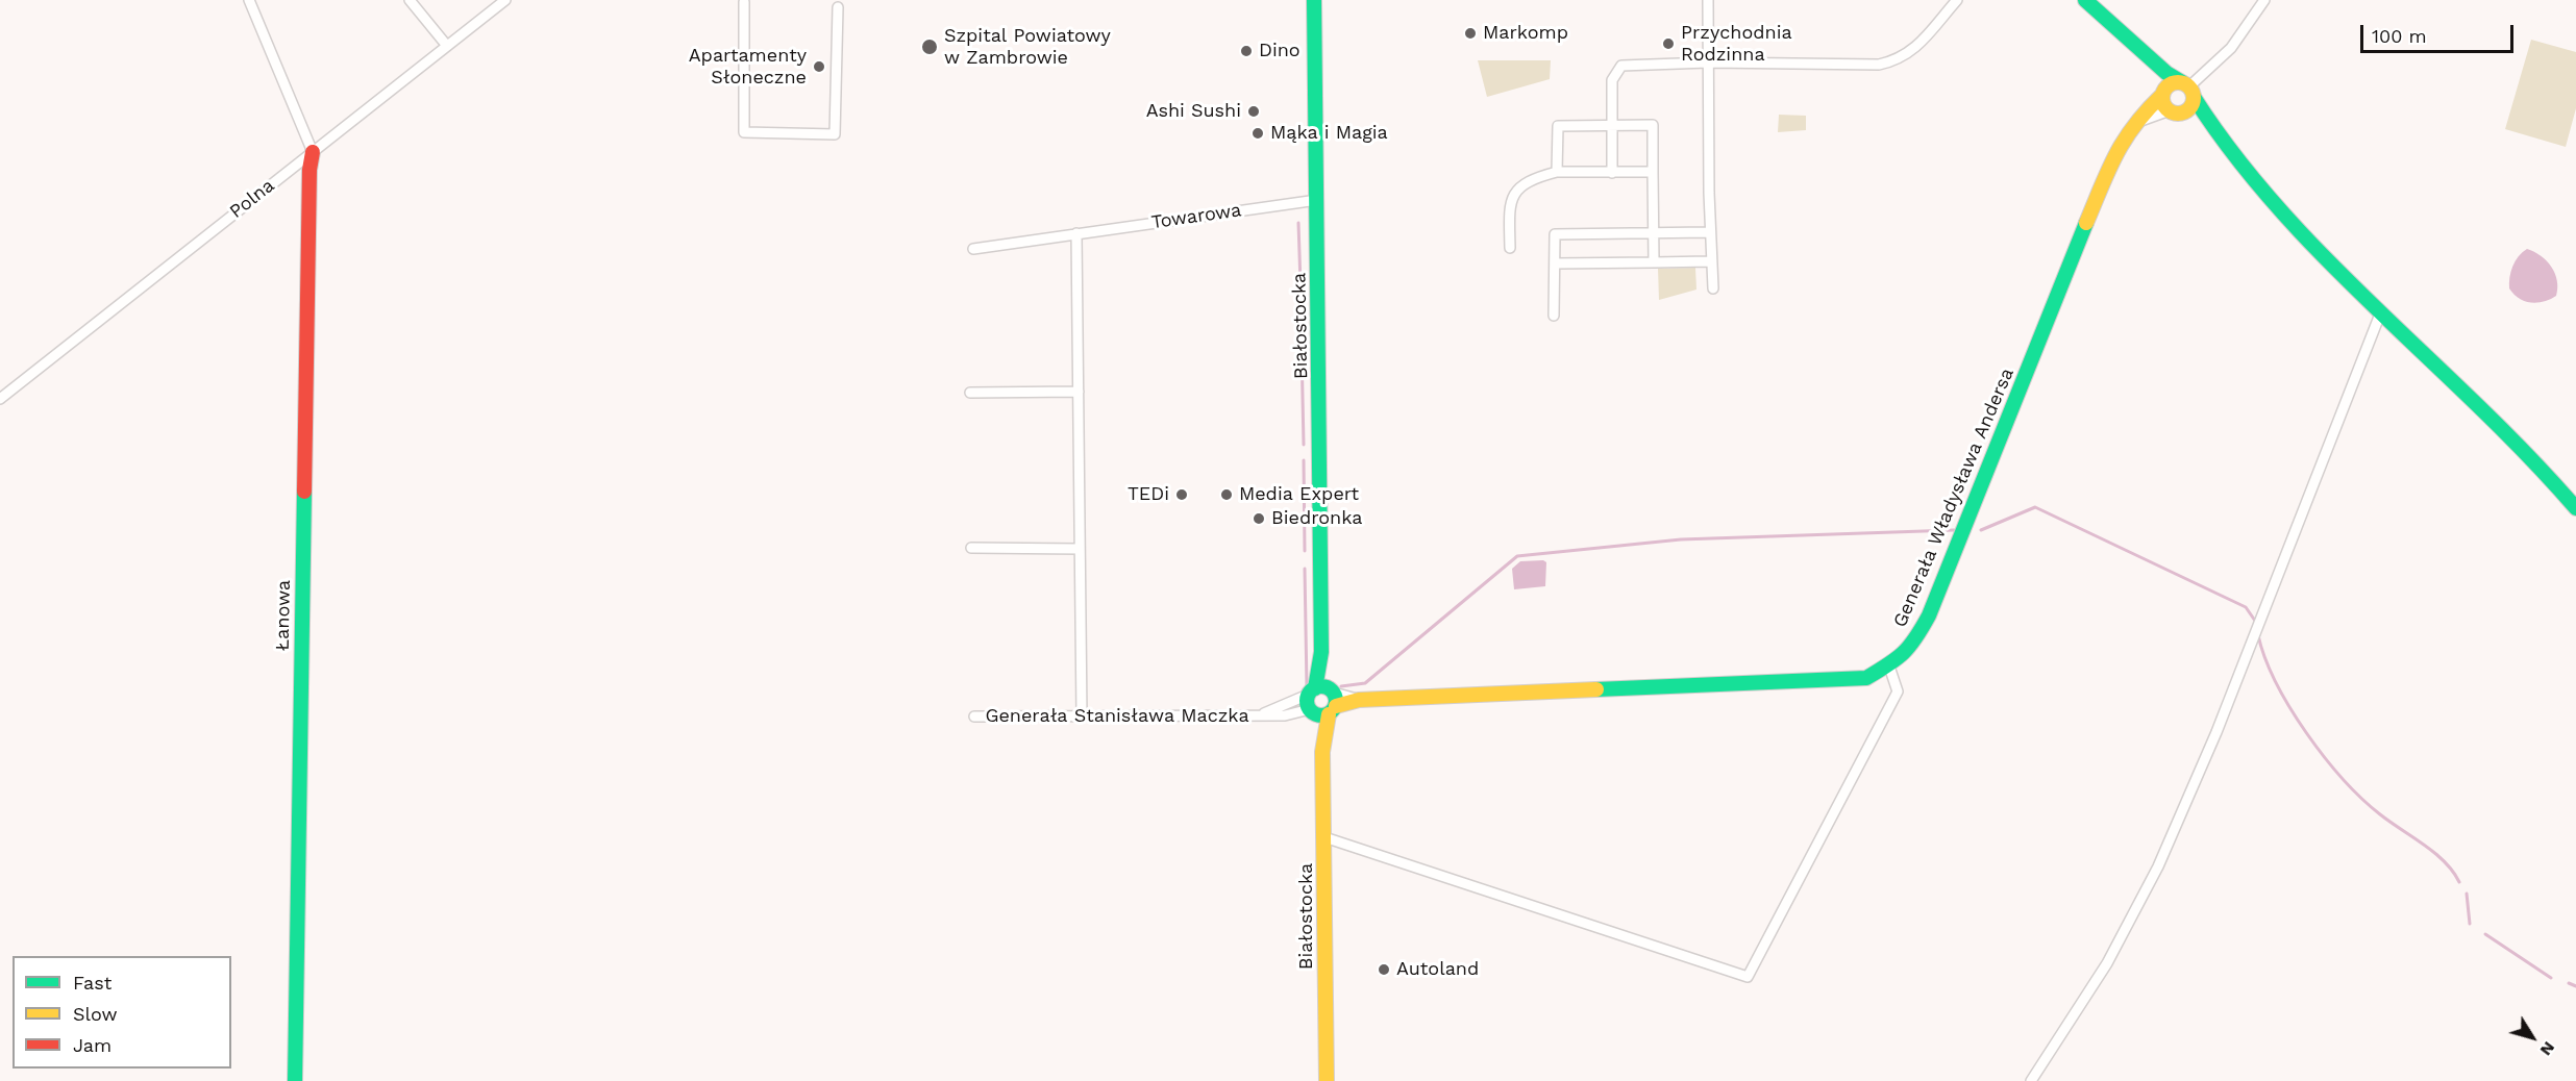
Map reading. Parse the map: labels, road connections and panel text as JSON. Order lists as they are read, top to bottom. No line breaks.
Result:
{"streets":{"street":["Polna","Towarowa","Białostocka","Generała Władysława Andersa","Łanowa","Generała Stanisława Maczka"]},"crossings":[["Polna","Łanowa"],["Towarowa","Białostocka"],["Białostocka","Generała Władysława Andersa"],["Białostocka","Generała Stanisława Maczka"]],"places":["Markomp","Przychodnia Rodzinna","Szpital Powiatowy w Zambrowie","Dino","Apartamenty Słoneczne","Ashi Sushi","Mąka i Magia","TEDi","Media Expert","Biedronka","Autoland"],"legend":["Fast","Slow","Jam"],"scale_bar":"100 m","north":"bottom right"}
